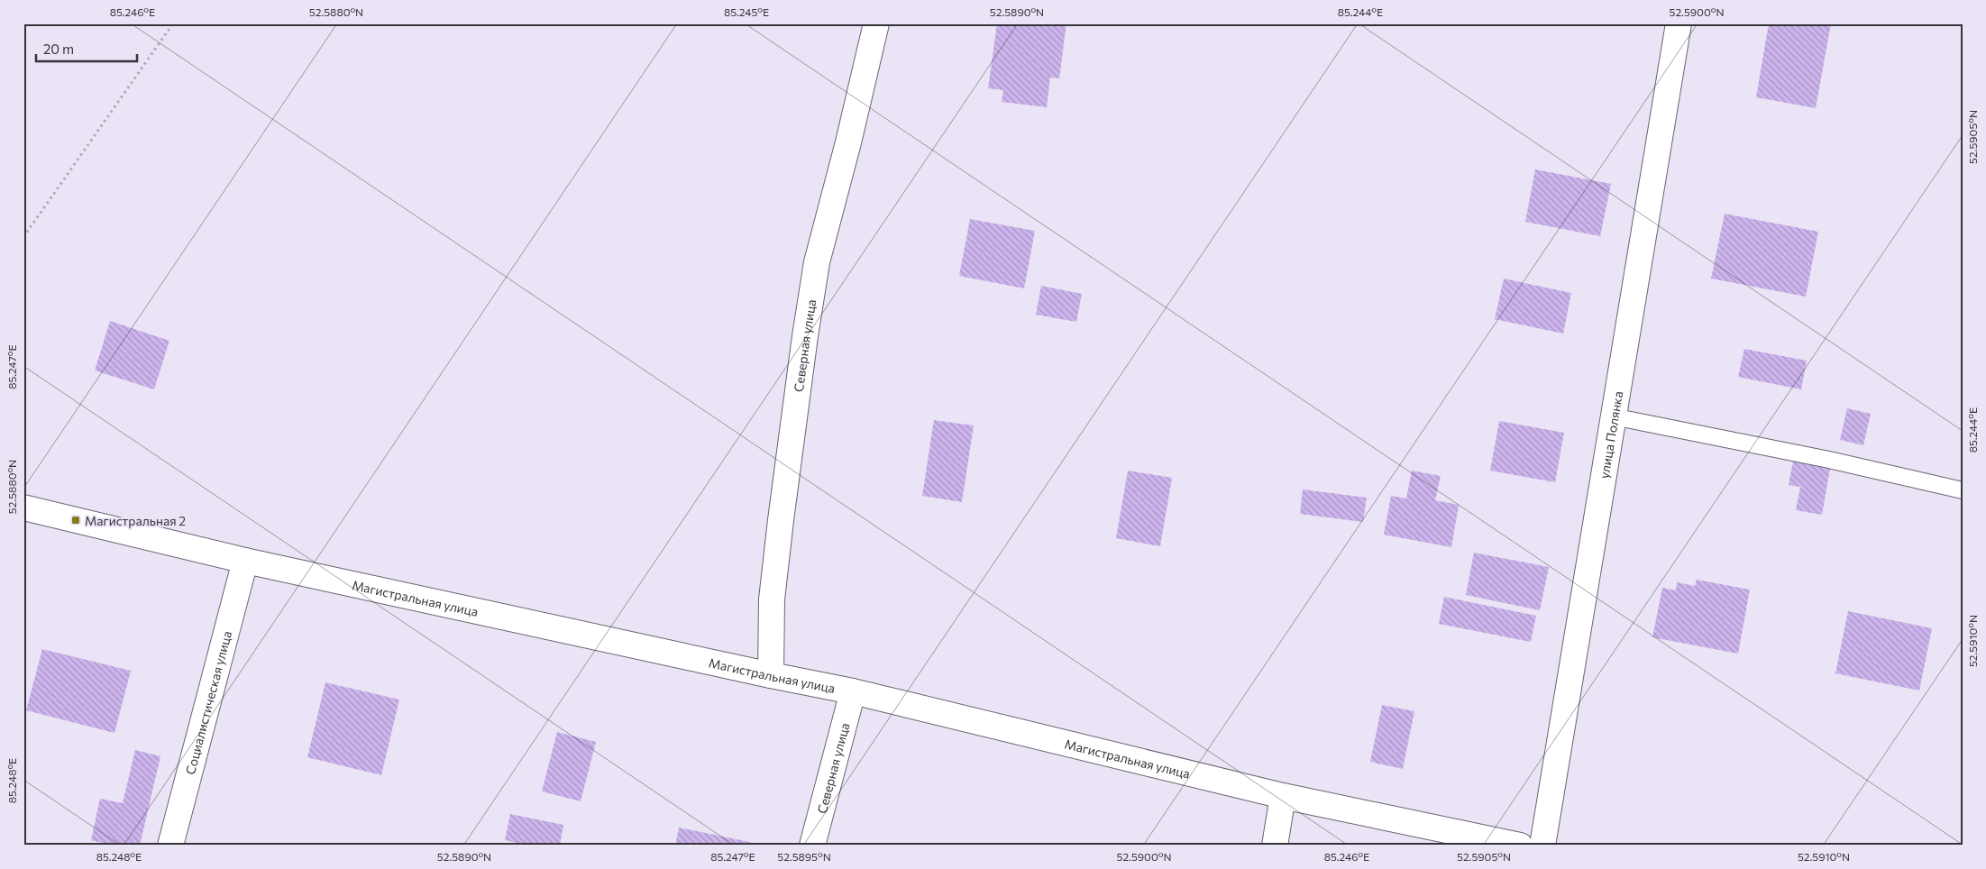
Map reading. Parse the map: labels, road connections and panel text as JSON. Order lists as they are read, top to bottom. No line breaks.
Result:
{"streets":{"street":["Северная улица","улица Полянка","Магистральная улица","Социалистическая улица"]},"crossings":[["Северная улица","Магистральная улица"],["Магистральная улица","Социалистическая улица"]],"places":{"transit":["Магистральная 2"]},"scale_bar":"20 m","coordinates":["85.246°E","52.5880°N","85.245°E","52.5890°N","85.244°E","52.5900°N","52.5905°N","85.247°E","52.5910°N","85.248°E","52.5895°N"]}
